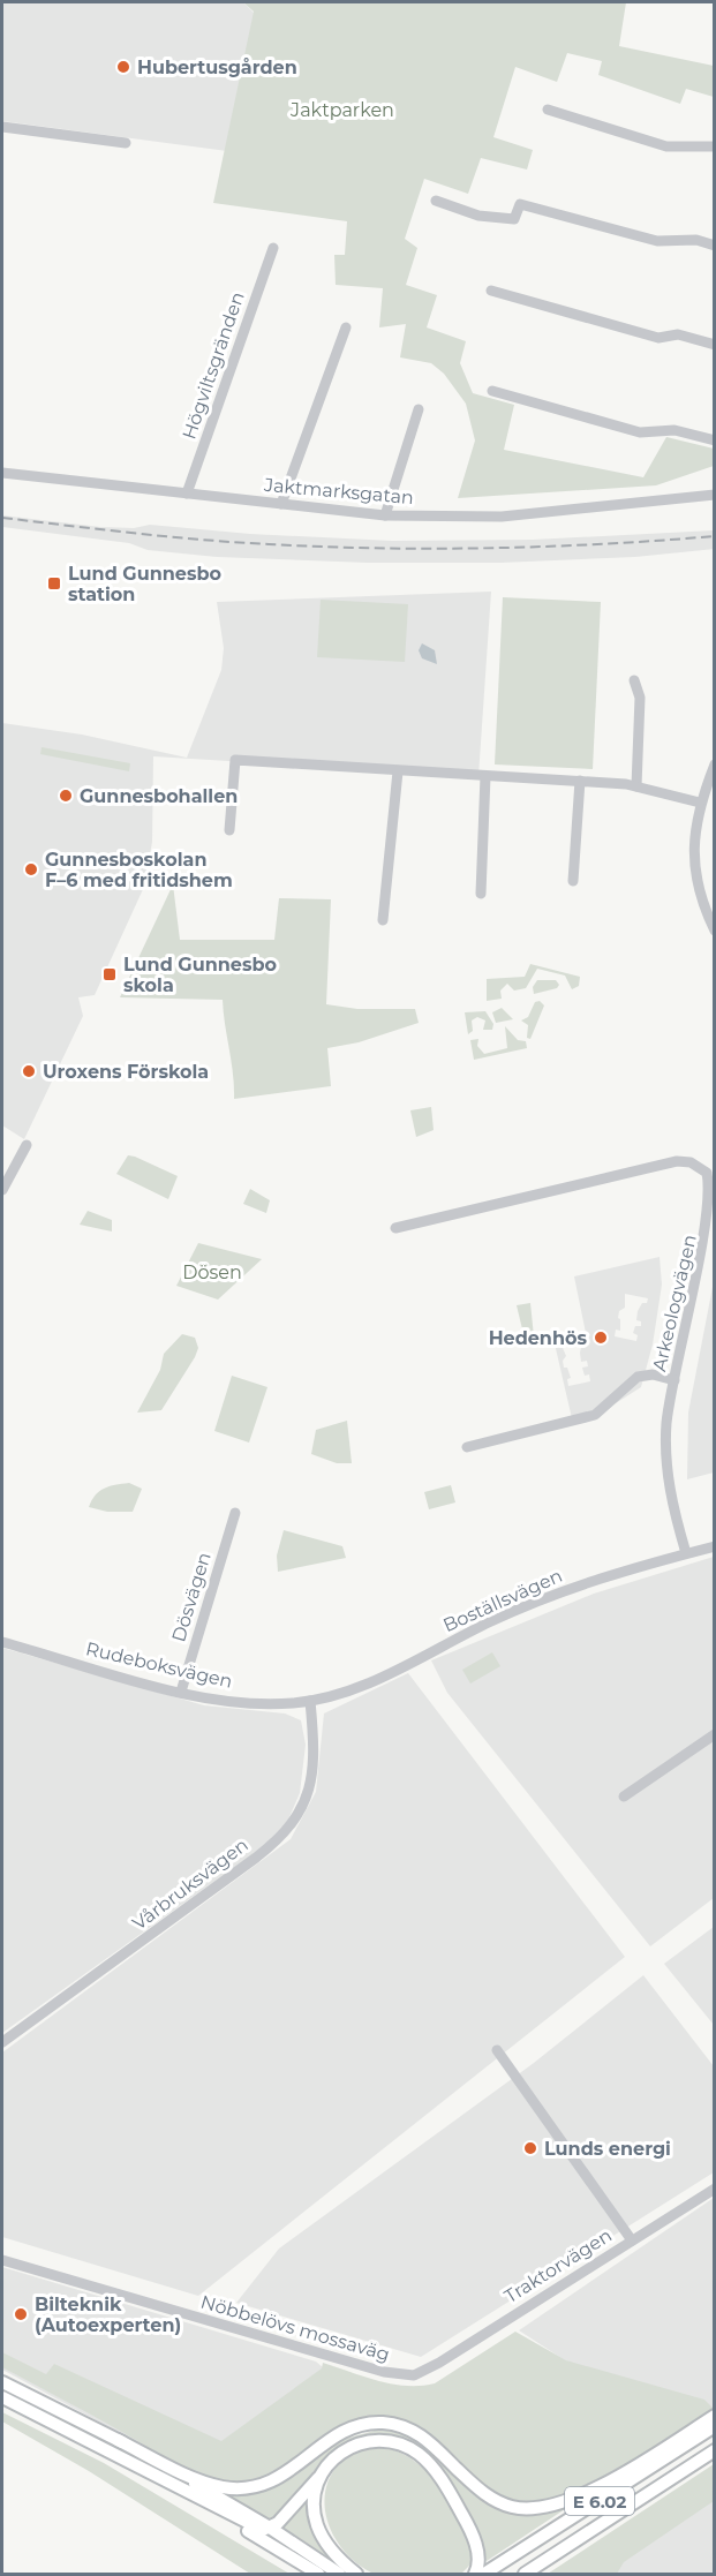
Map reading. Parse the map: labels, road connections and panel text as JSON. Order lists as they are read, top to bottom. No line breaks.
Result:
{"streets":{"main road":["E 6.02"],"street":["Högviltsgränden","Jaktmarksgatan","Arkeologvägen","Dösvägen","Boställsvägen","Rudeboksvägen","Vårbruksvägen","Traktorvägen","Nöbbelövs mossaväg"]},"crossings":[["Högviltsgränden","Jaktmarksgatan"],["Arkeologvägen","Boställsvägen"],["Dösvägen","Rudeboksvägen"],["Boställsvägen","Rudeboksvägen"],["Boställsvägen","Vårbruksvägen"],["Rudeboksvägen","Vårbruksvägen"],["Traktorvägen","Nöbbelövs mossaväg"]],"parks":["Jaktparken","Dösen"],"places":{"other":["Hubertusgården","Gunnesbohallen","Gunnesboskolan F–6 med fritidshem","Uroxens Förskola","Hedenhös","Lunds energi","Bilteknik (Autoexperten)"],"transit":["Lund Gunnesbo station","Lund Gunnesbo skola"]}}
